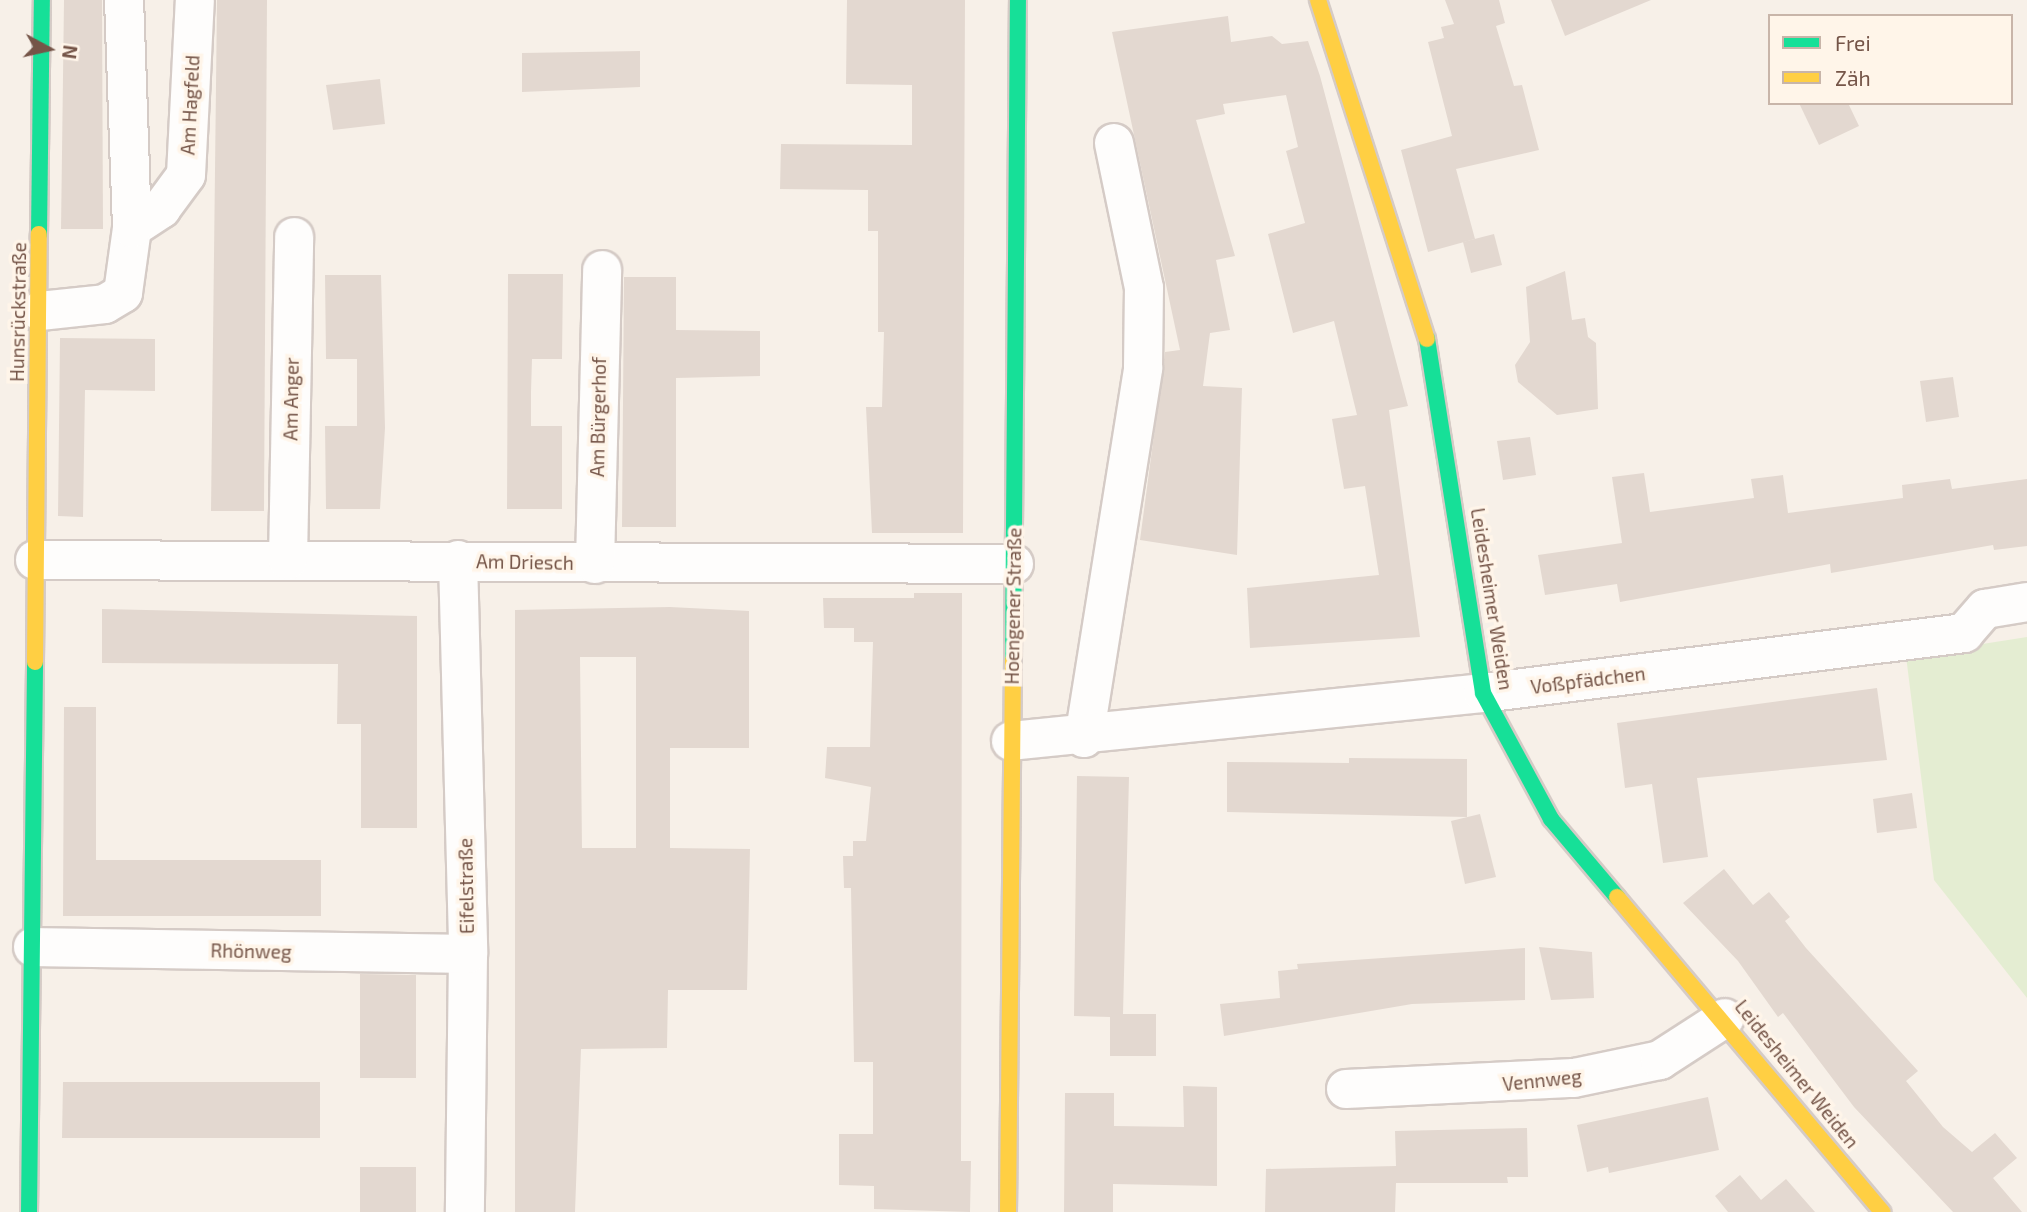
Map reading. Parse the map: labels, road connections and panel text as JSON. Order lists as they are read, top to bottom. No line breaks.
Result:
{"streets":{"street":["Am Hagfeld","Hunsrückstraße","Am Anger","Am Bürgerhof","Am Driesch","Leidesheimer Weiden","Hoengener Straße","Voßpfädchen","Eifelstraße","Rhönweg","Vennweg"]},"crossings":[["Hunsrückstraße","Am Driesch"],["Hunsrückstraße","Rhönweg"],["Am Anger","Am Driesch"],["Am Bürgerhof","Am Driesch"],["Am Driesch","Hoengener Straße"],["Am Driesch","Eifelstraße"],["Leidesheimer Weiden","Voßpfädchen"],["Leidesheimer Weiden","Vennweg"],["Hoengener Straße","Voßpfädchen"],["Eifelstraße","Rhönweg"]],"legend":["Frei","Zäh"],"north":"right"}
